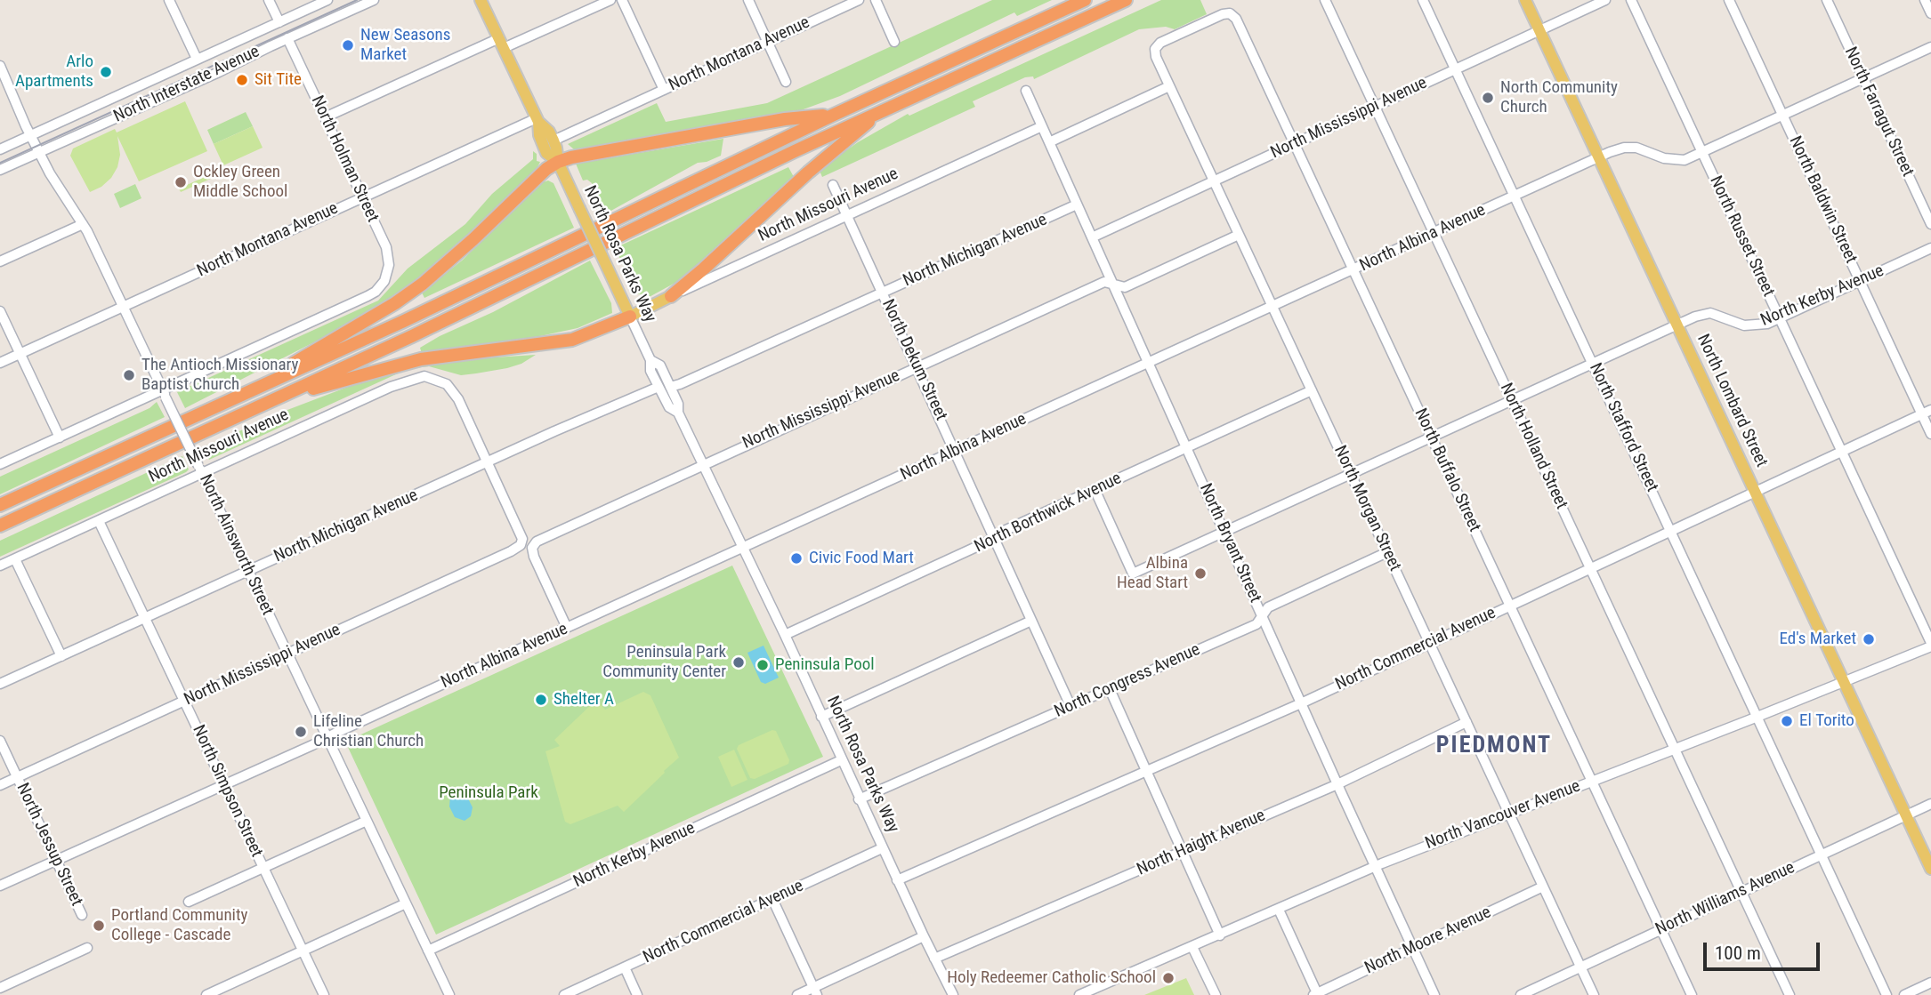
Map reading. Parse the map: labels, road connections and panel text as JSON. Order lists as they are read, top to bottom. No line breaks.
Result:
{"streets":{"main road":["North Missouri Avenue","North Rosa Parks Way","North Lombard Street"],"street":["North Montana Avenue","North Interstate Avenue","North Farragut Street","North Mississippi Avenue","North Holman Street","North Baldwin Street","North Russet Street","North Albina Avenue","North Michigan Avenue","North Kerby Avenue","North Dekum Street","North Stafford Street","North Holland Street","North Buffalo Street","North Morgan Street","North Borthwick Avenue","North Bryant Street","North Ainsworth Street","North Commercial Avenue","North Congress Avenue","North Simpson Street","North Vancouver Avenue","North Haight Avenue","North Jessup Street","North Williams Avenue","North Moore Avenue"]},"crossings":[["North Montana Avenue","North Holman Street"],["North Montana Avenue","North Rosa Parks Way"],["North Montana Avenue","North Ainsworth Street"],["North Interstate Avenue","North Holman Street"],["North Interstate Avenue","North Ainsworth Street"],["North Farragut Street","North Albina Avenue"],["North Mississippi Avenue","North Missouri Avenue"],["North Mississippi Avenue","North Albina Avenue"],["North Mississippi Avenue","North Michigan Avenue"],["North Mississippi Avenue","North Rosa Parks Way"],["North Mississippi Avenue","North Dekum Street"],["North Mississippi Avenue","North Lombard Street"],["North Mississippi Avenue","North Stafford Street"],["North Mississippi Avenue","North Holland Street"],["North Mississippi Avenue","North Buffalo Street"],["North Mississippi Avenue","North Morgan Street"],["North Mississippi Avenue","North Bryant Street"],["North Mississippi Avenue","North Ainsworth Street"],["North Mississippi Avenue","North Simpson Street"],["North Mississippi Avenue","North Jessup Street"],["North Holman Street","North Ainsworth Street"],["North Baldwin Street","North Albina Avenue"],["North Baldwin Street","North Kerby Avenue"],["North Baldwin Street","North Commercial Avenue"],["North Missouri Avenue","North Michigan Avenue"],["North Missouri Avenue","North Rosa Parks Way"],["North Missouri Avenue","North Dekum Street"],["North Missouri Avenue","North Bryant Street"],["North Missouri Avenue","North Ainsworth Street"],["North Missouri Avenue","North Simpson Street"],["North Russet Street","North Albina Avenue"],["North Russet Street","North Kerby Avenue"],["North Russet Street","North Commercial Avenue"],["North Russet Street","North Vancouver Avenue"],["North Albina Avenue","North Rosa Parks Way"],["North Albina Avenue","North Dekum Street"],["North Albina Avenue","North Lombard Street"],["North Albina Avenue","North Stafford Street"],["North Albina Avenue","North Holland Street"],["North Albina Avenue","North Buffalo Street"],["North Albina Avenue","North Morgan Street"],["North Albina Avenue","North Bryant Street"],["North Albina Avenue","North Ainsworth Street"],["North Albina Avenue","North Simpson Street"],["North Albina Avenue","North Jessup Street"],["North Michigan Avenue","North Rosa Parks Way"],["North Michigan Avenue","North Dekum Street"],["North Michigan Avenue","North Bryant Street"],["North Michigan Avenue","North Ainsworth Street"],["North Michigan Avenue","North Simpson Street"],["North Rosa Parks Way","North Kerby Avenue"],["North Rosa Parks Way","North Borthwick Avenue"],["North Rosa Parks Way","North Commercial Avenue"],["North Rosa Parks Way","North Congress Avenue"],["North Rosa Parks Way","North Haight Avenue"],["North Kerby Avenue","North Lombard Street"],["North Kerby Avenue","North Stafford Street"],["North Kerby Avenue","North Holland Street"],["North Kerby Avenue","North Buffalo Street"],["North Kerby Avenue","North Morgan Street"],["North Kerby Avenue","North Borthwick Avenue"],["North Kerby Avenue","North Bryant Street"],["North Kerby Avenue","North Ainsworth Street"],["North Dekum Street","North Borthwick Avenue"],["North Dekum Street","North Congress Avenue"],["North Lombard Street","North Commercial Avenue"],["North Lombard Street","North Vancouver Avenue"],["North Lombard Street","North Williams Avenue"],["North Stafford Street","North Commercial Avenue"],["North Stafford Street","North Vancouver Avenue"],["North Stafford Street","North Williams Avenue"],["North Holland Street","North Commercial Avenue"],["North Holland Street","North Vancouver Avenue"],["North Holland Street","North Williams Avenue"],["North Buffalo Street","North Morgan Street"],["North Buffalo Street","North Commercial Avenue"],["North Buffalo Street","North Vancouver Avenue"],["North Buffalo Street","North Williams Avenue"],["North Morgan Street","North Borthwick Avenue"],["North Morgan Street","North Commercial Avenue"],["North Morgan Street","North Congress Avenue"],["North Morgan Street","North Vancouver Avenue"],["North Morgan Street","North Haight Avenue"],["North Morgan Street","North Williams Avenue"],["North Morgan Street","North Moore Avenue"],["North Borthwick Avenue","North Bryant Street"],["North Bryant Street","North Commercial Avenue"],["North Bryant Street","North Congress Avenue"],["North Bryant Street","North Vancouver Avenue"],["North Bryant Street","North Haight Avenue"],["North Bryant Street","North Moore Avenue"]],"districts":["PIEDMONT"],"parks":["Peninsula Park"],"places":["New Seasons Market","Arlo Apartments","Sit Tite","North Community Church","Ockley Green Middle School","The Antioch Missionary Baptist Church","Civic Food Mart","Albina Head Start","Ed's Market","Peninsula Park Community Center","Peninsula Pool","Shelter A","El Torito","Lifeline Christian Church","Portland Community College - Cascade","Holy Redeemer Catholic School"],"scale_bar":"100 m"}
